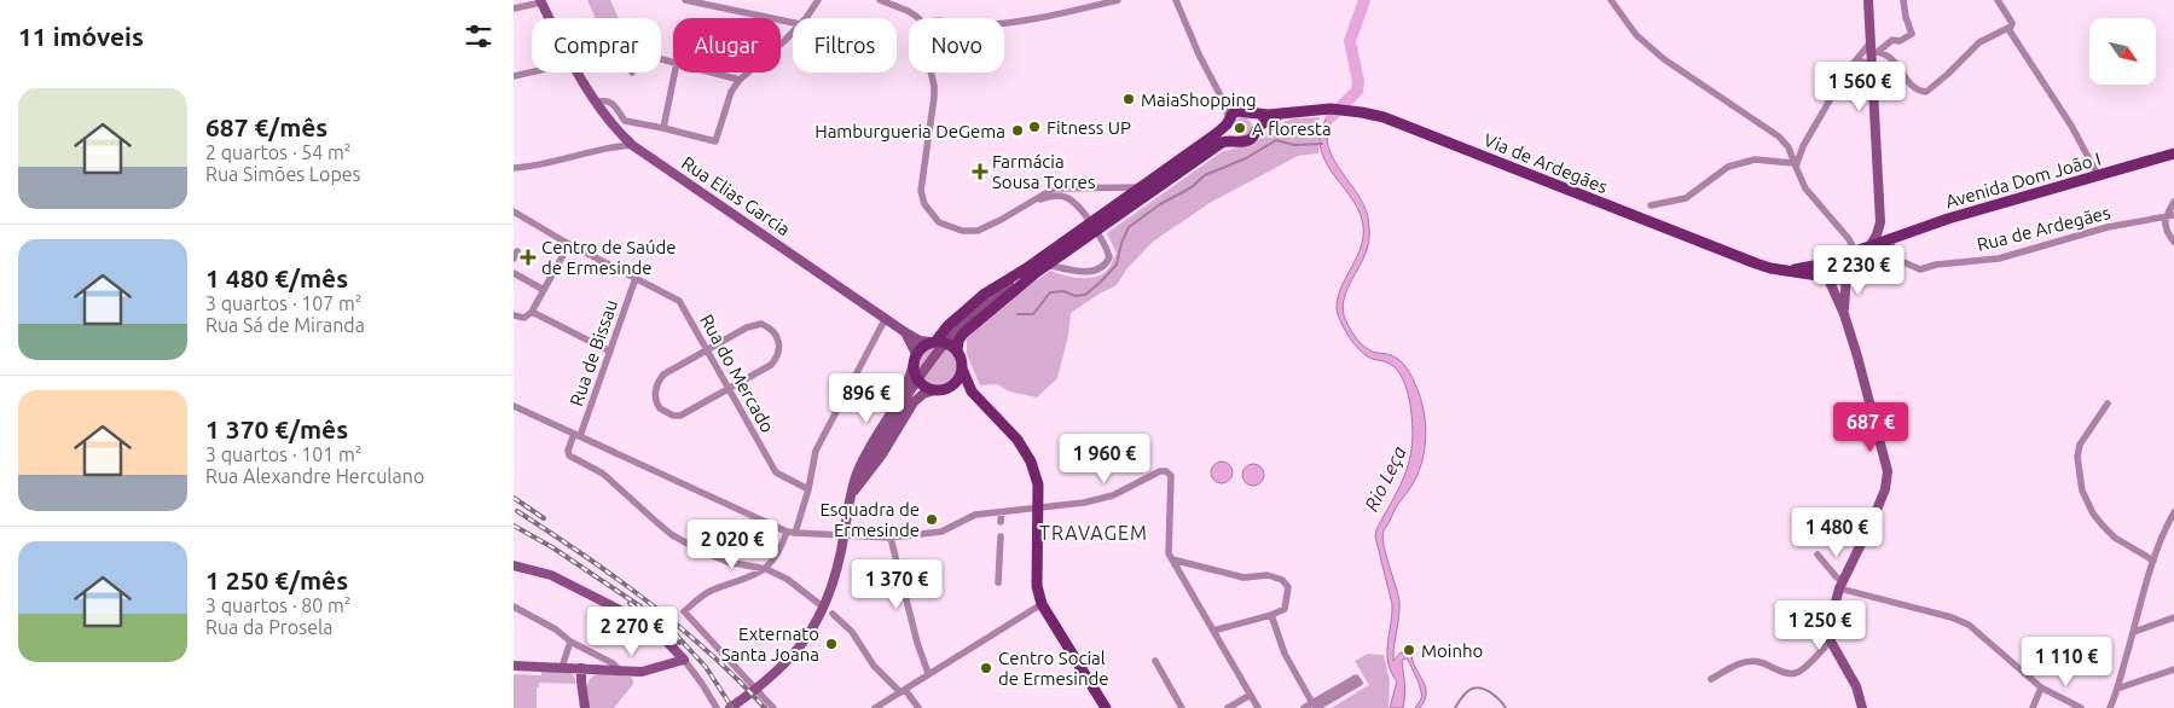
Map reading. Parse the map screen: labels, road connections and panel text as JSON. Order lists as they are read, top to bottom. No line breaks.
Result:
{"streets":{"main road":["Via de Ardegães","Avenida Dom João I","Rua Elias Garcia"],"street":["Rua de Ardegães","Rua de Bissau","Rua do Mercado"]},"crossings":[["Via de Ardegães","Avenida Dom João I"],["Via de Ardegães","Rua Elias Garcia"],["Avenida Dom João I","Rua de Ardegães"],["Rua de Bissau","Rua do Mercado"]],"districts":["TRAVAGEM"],"water":["Rio Leça"],"places":{"other":["MaiaShopping","Fitness UP","A floresta","Hamburgueria DeGema","Esquadra de Ermesinde","Externato Santa Joana","Moinho","Centro Social de Ermesinde"],"health":["Farmácia Sousa Torres","Centro de Saúde de Ermesinde"]},"north":"bottom right","page":{"heading":"11 imóveis","chip":["Comprar","Alugar","Filtros","Novo"],"price":["1 560 €","2 230 €","896 €","687 €","1 960 €","1 480 €","2 020 €","1 370 €","1 250 €","2 270 €","1 110 €"],"list":[{"name":"687 €/mês","note":"2 quartos · 54 m² · Rua Simões Lopes"},{"name":"1 480 €/mês","note":"3 quartos · 107 m² · Rua Sá de Miranda"},{"name":"1 370 €/mês","note":"3 quartos · 101 m² · Rua Alexandre Herculano"},{"name":"1 250 €/mês","note":"3 quartos · 80 m² · Rua da Prosela"}]}}
